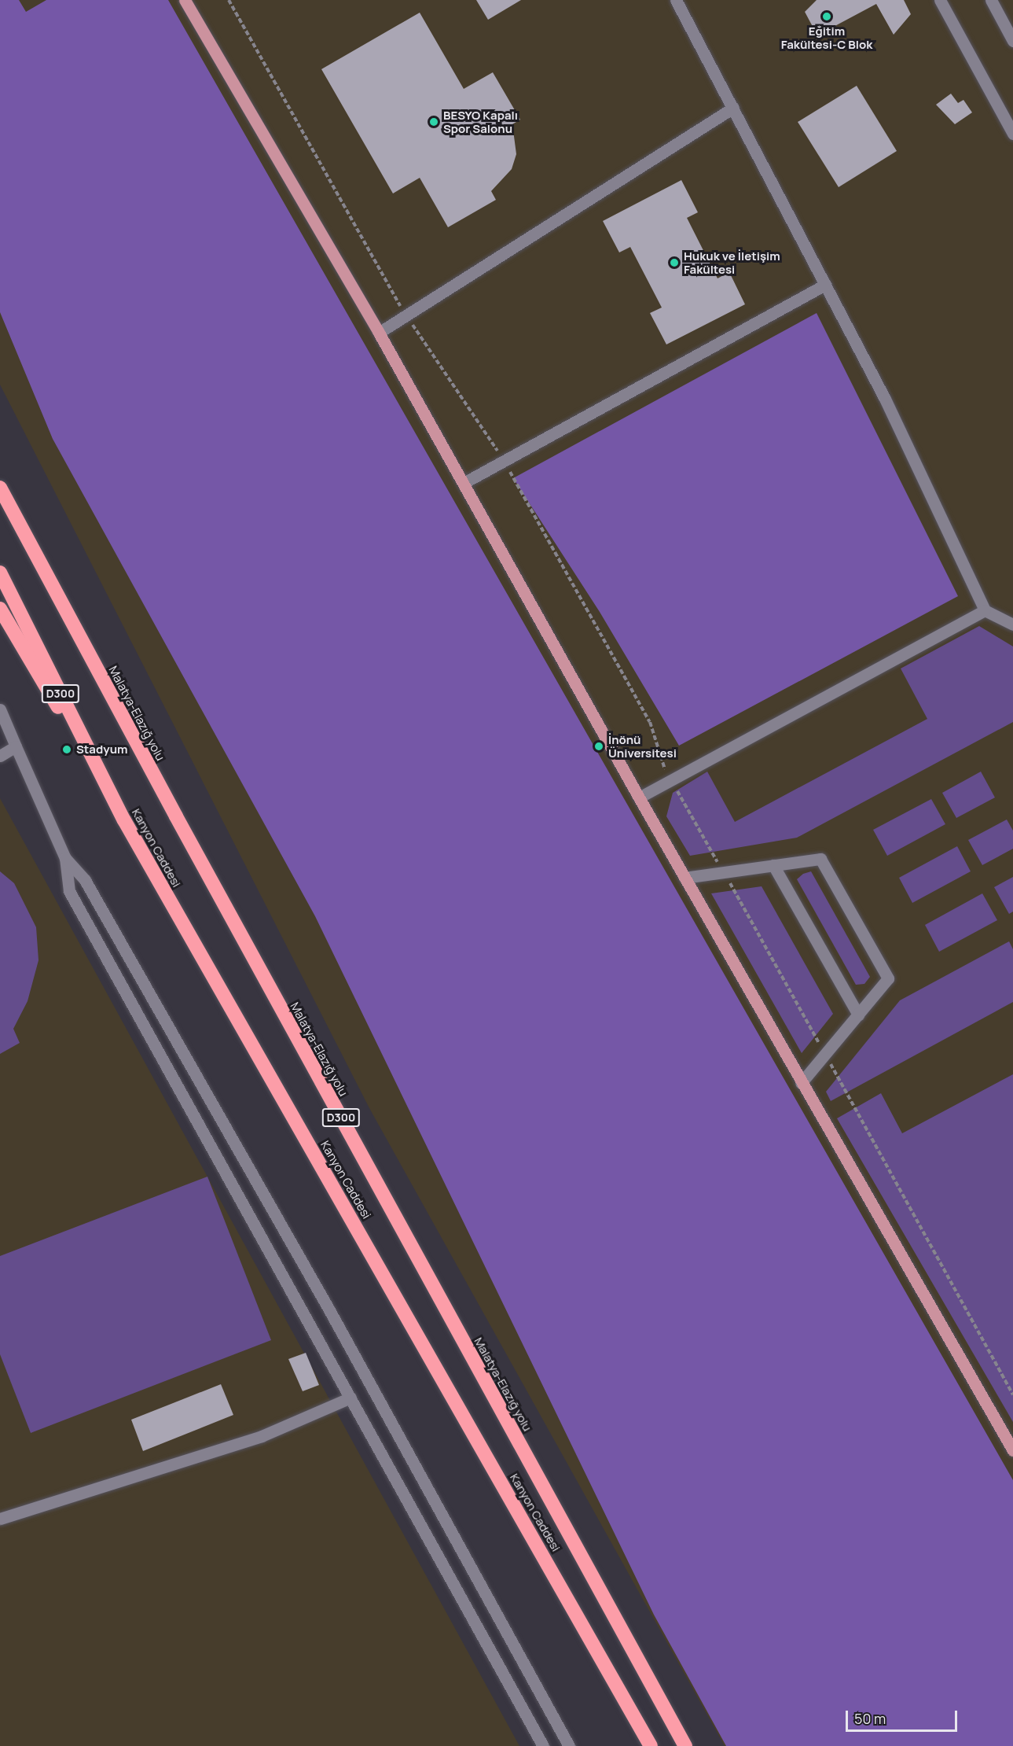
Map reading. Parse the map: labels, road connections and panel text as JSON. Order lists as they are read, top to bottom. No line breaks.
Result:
{"streets":{"highway":["D300","Malatya-Elazığ yolu","Kanyon Caddesi"]},"places":["Eğitim Fakültesi-C Blok","BESYO Kapalı Spor Salonu","Hukuk ve İletişim Fakültesi","İnönü Üniversitesi","Stadyum"],"scale_bar":"50 m"}
